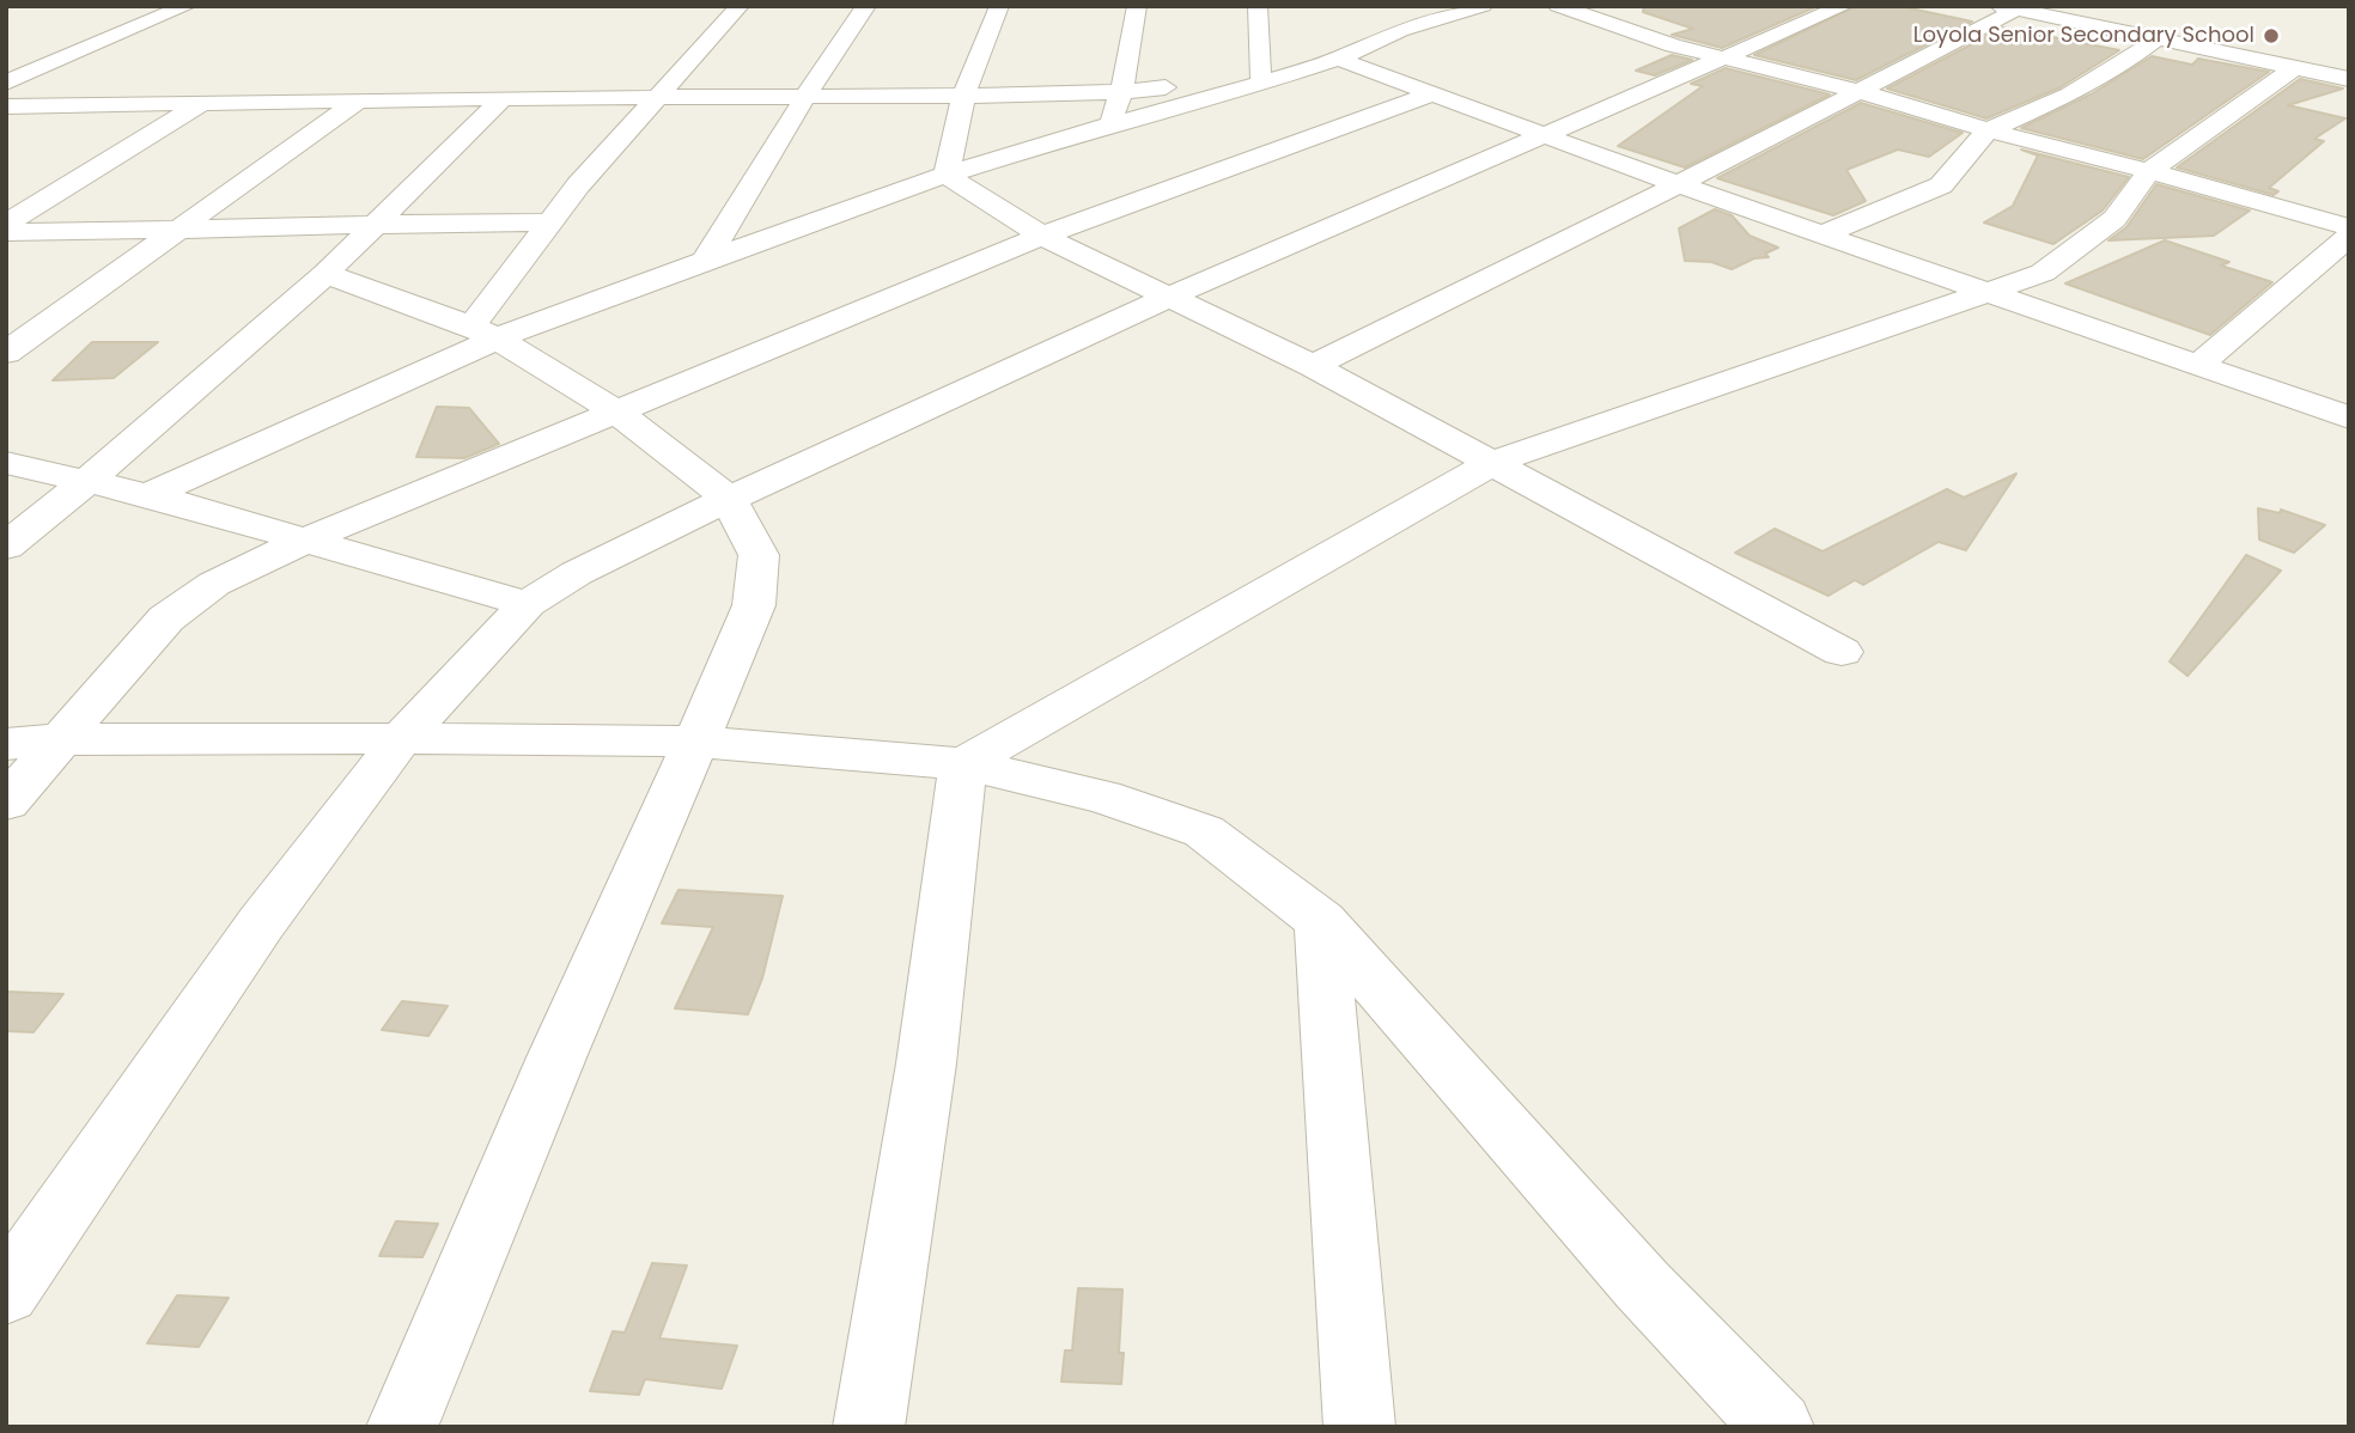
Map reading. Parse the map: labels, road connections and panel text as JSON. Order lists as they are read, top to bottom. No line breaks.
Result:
{"places":["Loyola Senior Secondary School"]}
